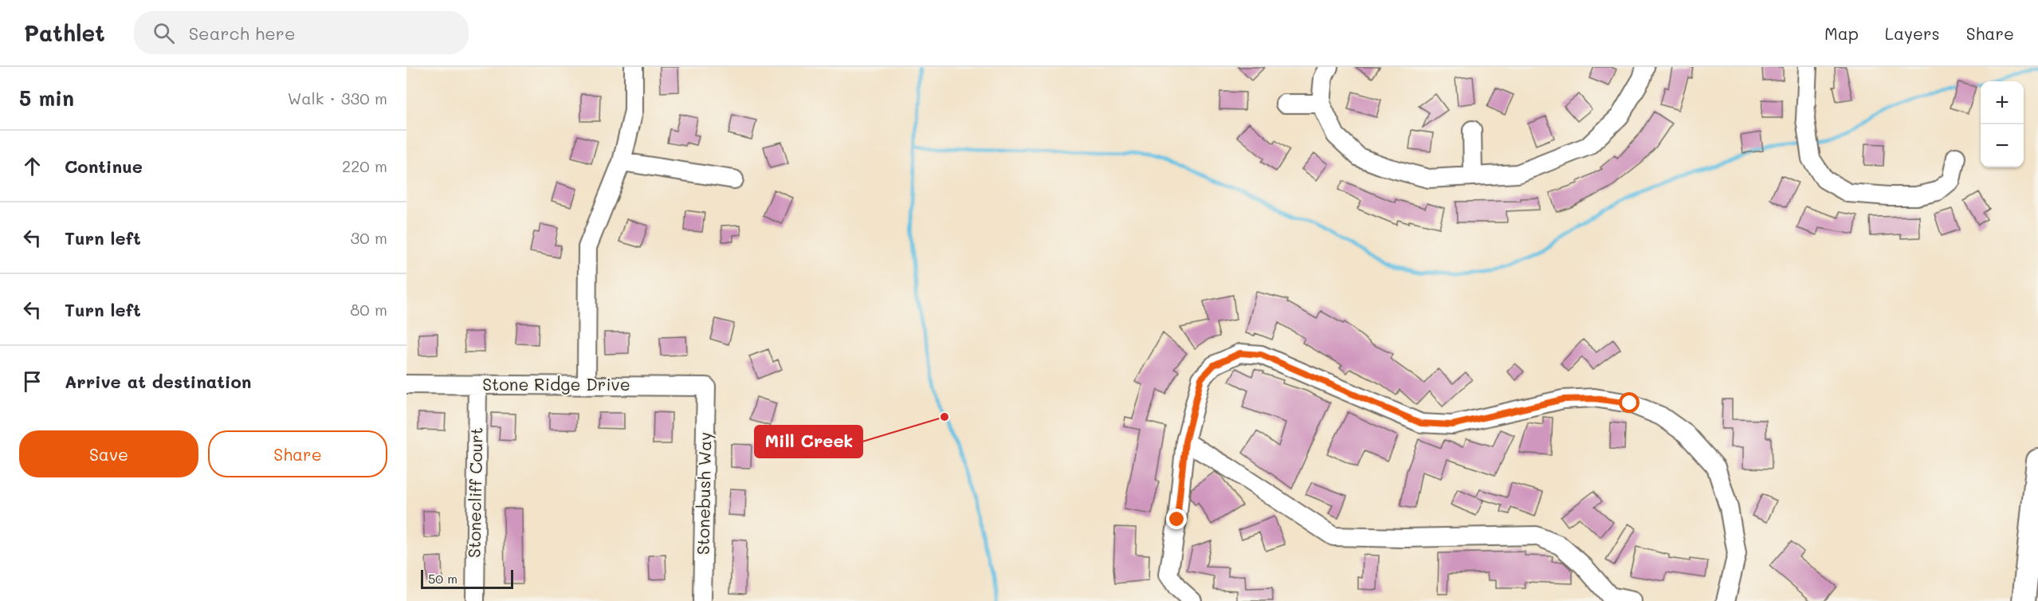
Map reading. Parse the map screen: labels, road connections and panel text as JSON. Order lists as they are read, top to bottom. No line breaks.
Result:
{"streets":{"street":["Stone Ridge Drive","Stonecliff Court","Stonebush Way"]},"crossings":[["Stone Ridge Drive","Stonecliff Court"],["Stone Ridge Drive","Stonebush Way"]],"places":["Mill Creek"],"scale_bar":"50 m","page":{"header":"Pathlet","search":"Search here","nav":["Map","Layers","Share"],"heading":["5 min","Walk · 330 m"],"map_buttons":["+","−"],"list":[["Continue","220 m"],["Turn left","30 m"],["Turn left","80 m"],"Arrive at destination"],"buttons":["Save","Share"],"scale":"50 m"}}
